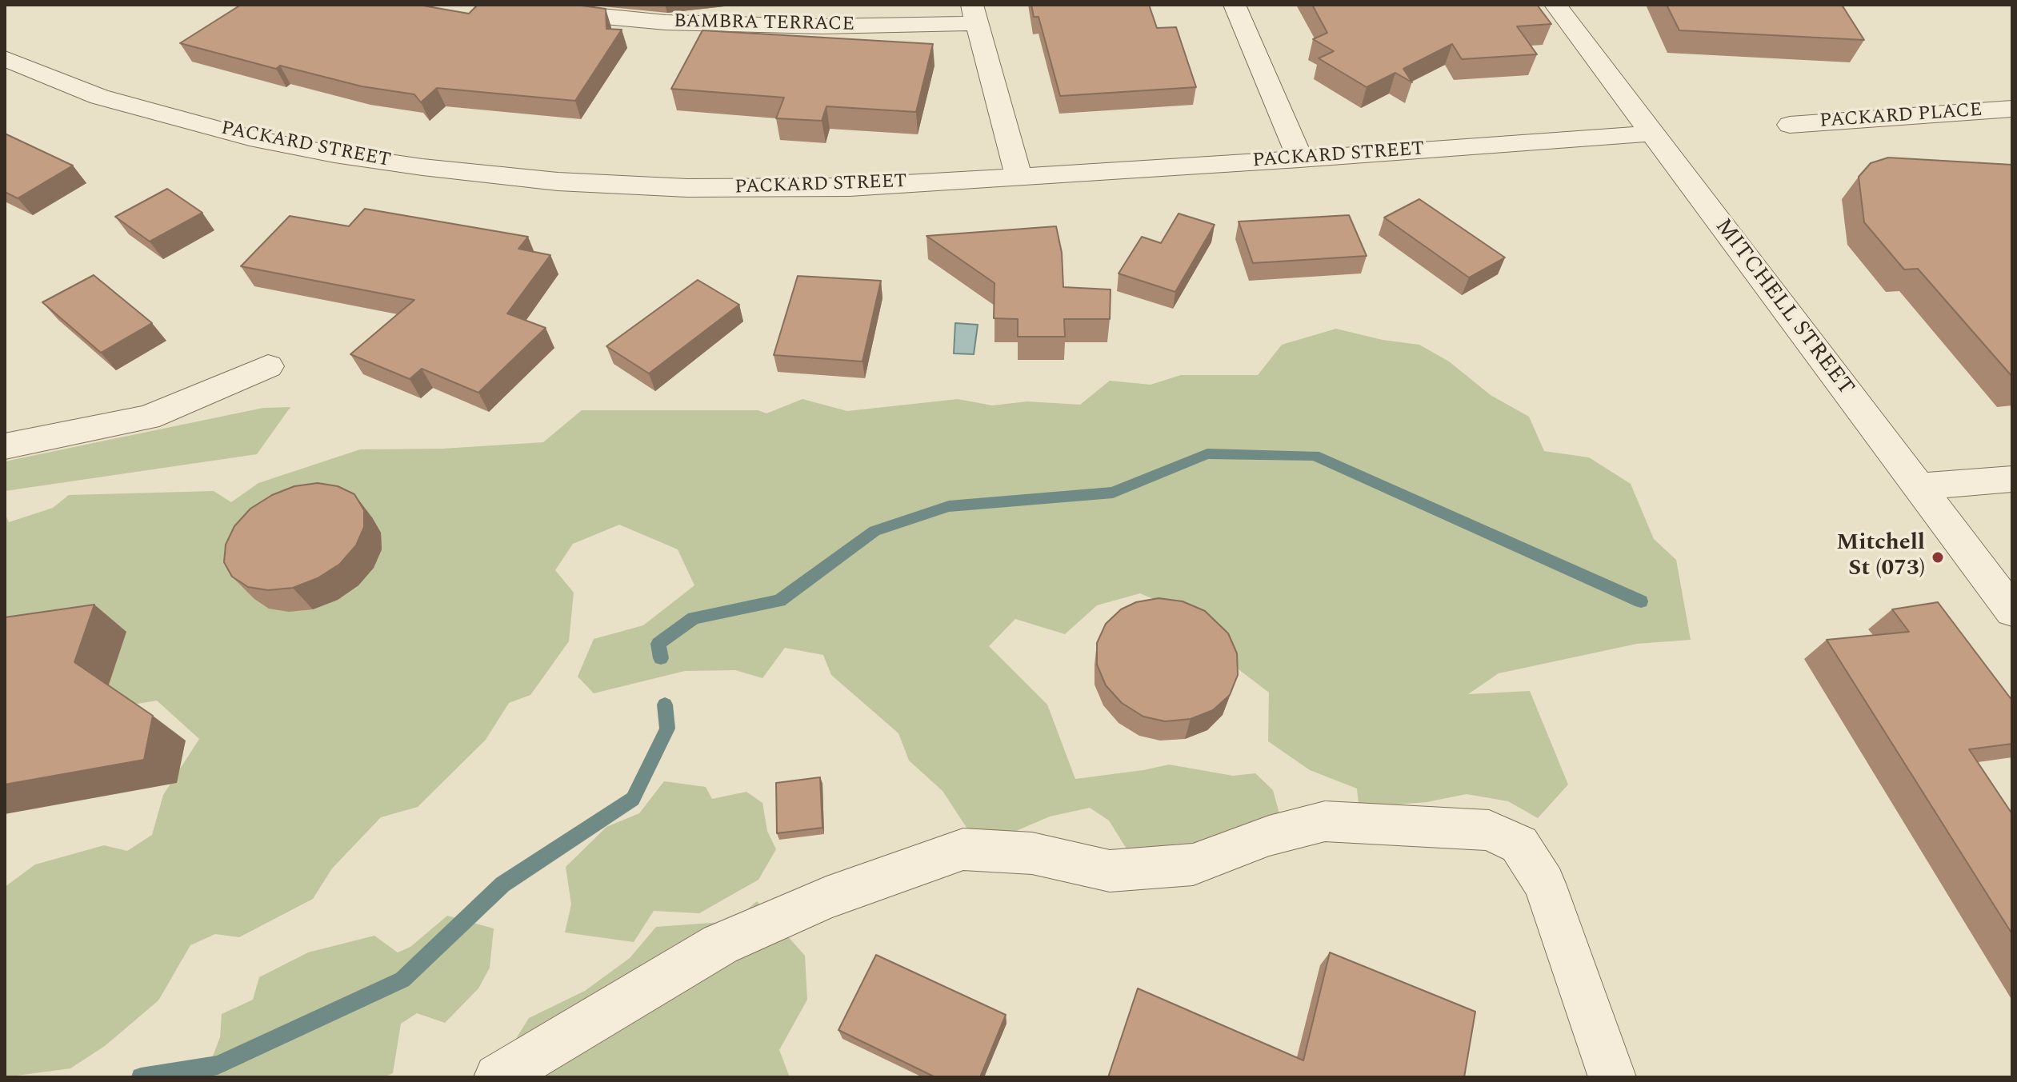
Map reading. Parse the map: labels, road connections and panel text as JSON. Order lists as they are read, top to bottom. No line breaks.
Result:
{"streets":{"street":["BAMBRA TERRACE","PACKARD PLACE","PACKARD STREET","MITCHELL STREET"]},"crossings":[["PACKARD STREET","MITCHELL STREET"]],"places":["Mitchell St (073)"]}
